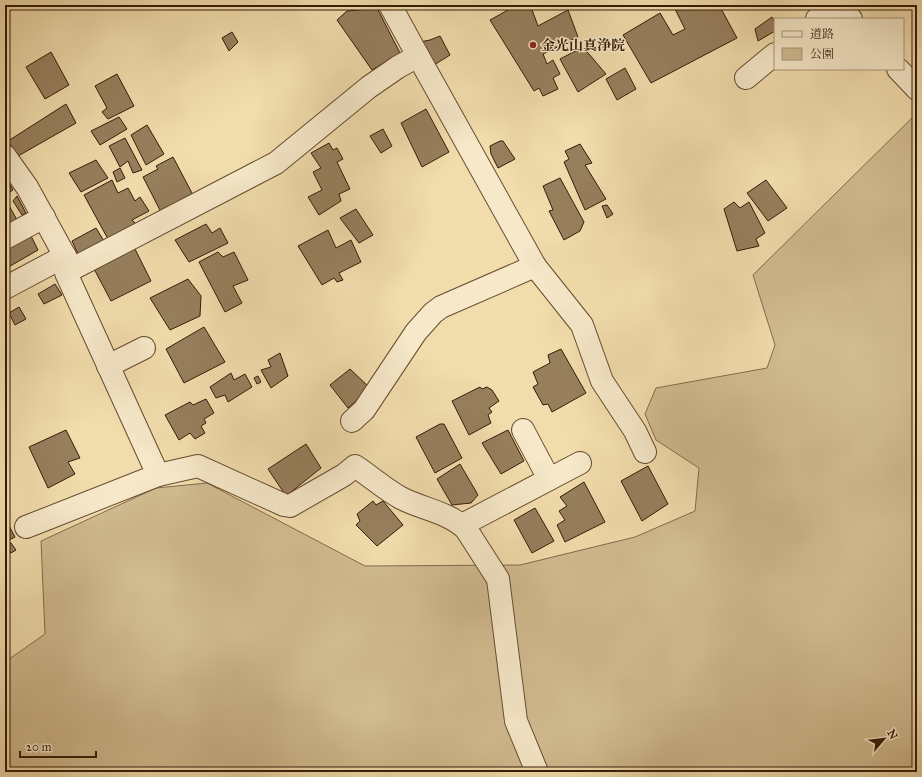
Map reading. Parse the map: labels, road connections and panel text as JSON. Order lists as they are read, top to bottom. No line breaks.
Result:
{"places":["金光山真浄院"],"legend":["道路","公園"],"scale_bar":"20 m","north":"top right"}
